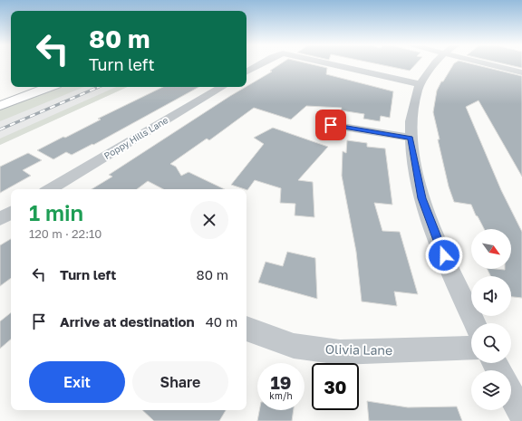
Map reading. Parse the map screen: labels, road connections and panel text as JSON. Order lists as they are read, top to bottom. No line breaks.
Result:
{"streets":{"street":["Poppy Hills Lane","Olivia Lane"]},"north":"bottom right","page":{"turn":["80 m","Turn left"],"heading":["1 min","120 m · 22:10"],"list":[{"name":"Turn left","value":"80 m"},{"name":"Arrive at destination","value":"40 m"}],"buttons":["Exit","Share"],"speed":"19 km/h","limit":"30"}}
